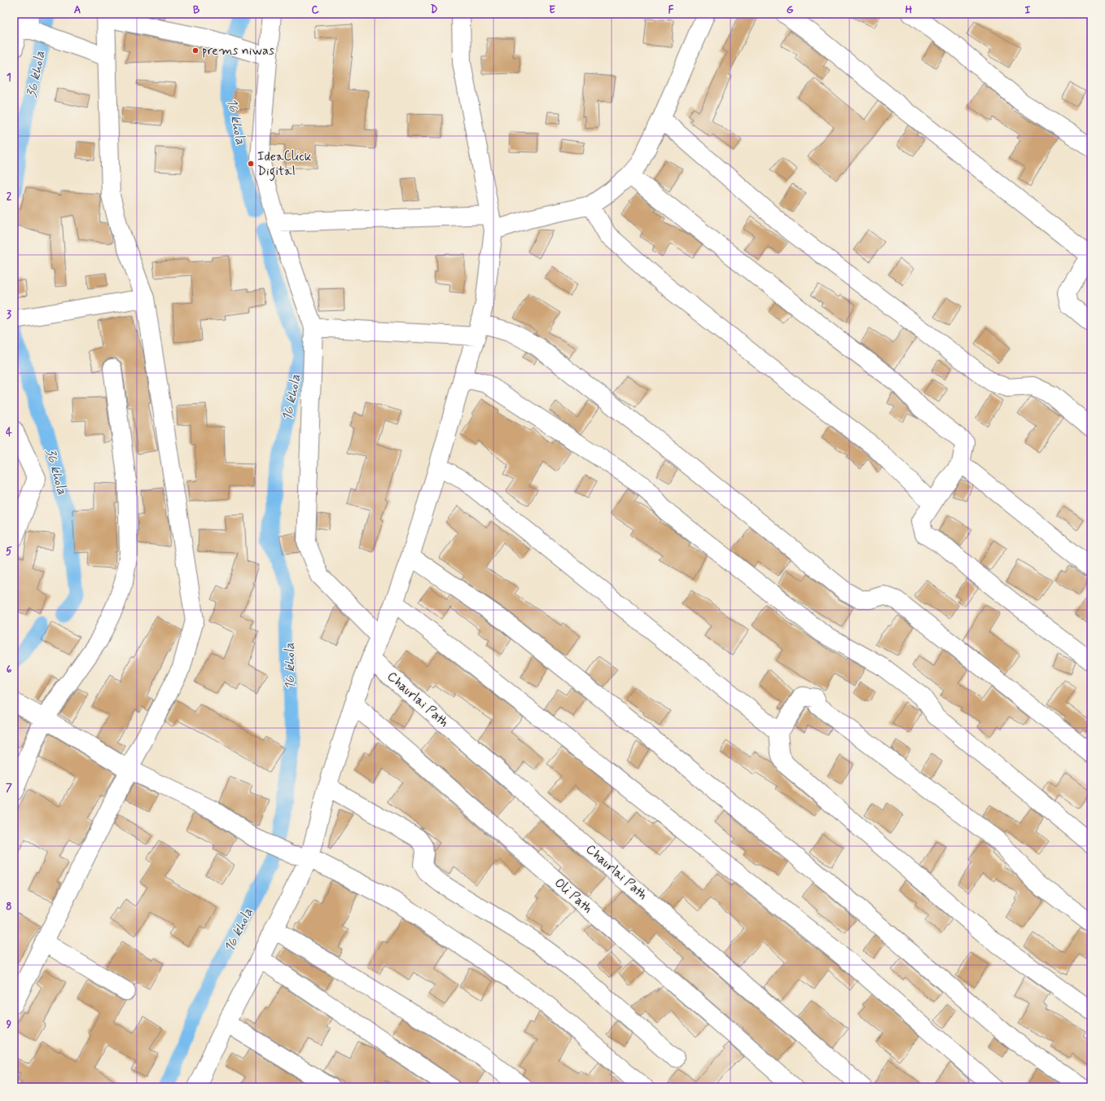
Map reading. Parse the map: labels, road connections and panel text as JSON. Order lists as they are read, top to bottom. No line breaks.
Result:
{"streets":{"street":["Chaurlai Path","Oli Path"]},"water":["36 khola","16 khola"],"places":["prems niwas","IdeaClick Digital"],"grid":{"columns":["A","B","C","D","E","F","G","H","I"],"rows":["1","2","3","4","5","6","7","8","9"]}}
